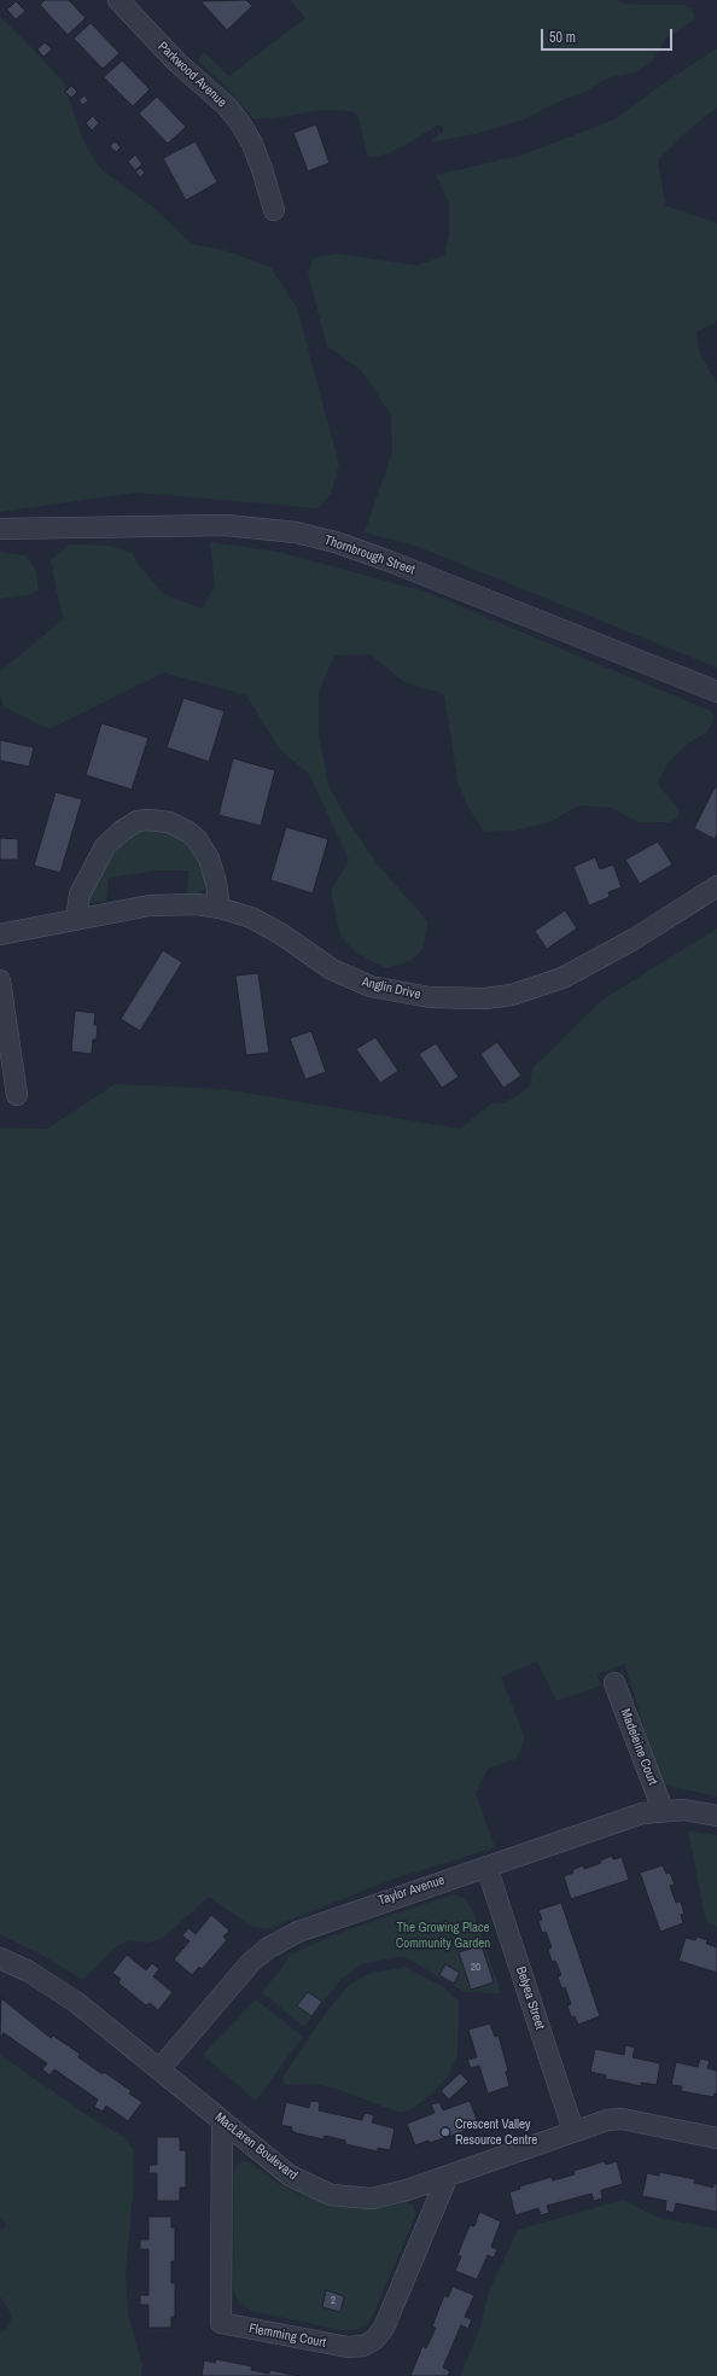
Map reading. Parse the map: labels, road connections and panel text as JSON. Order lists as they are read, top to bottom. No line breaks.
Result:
{"streets":{"street":["Parkwood Avenue","Thornbrough Street","Anglin Drive","Madeleine Court","Taylor Avenue","Belyea Street","MacLaren Boulevard","Flemming Court"]},"crossings":[["Madeleine Court","Taylor Avenue"],["Taylor Avenue","Belyea Street"],["Taylor Avenue","MacLaren Boulevard"],["Belyea Street","MacLaren Boulevard"],["MacLaren Boulevard","Flemming Court"]],"parks":["The Growing Place Community Garden"],"places":["Crescent Valley Resource Centre"],"house_numbers":["20","2"],"scale_bar":"50 m"}
